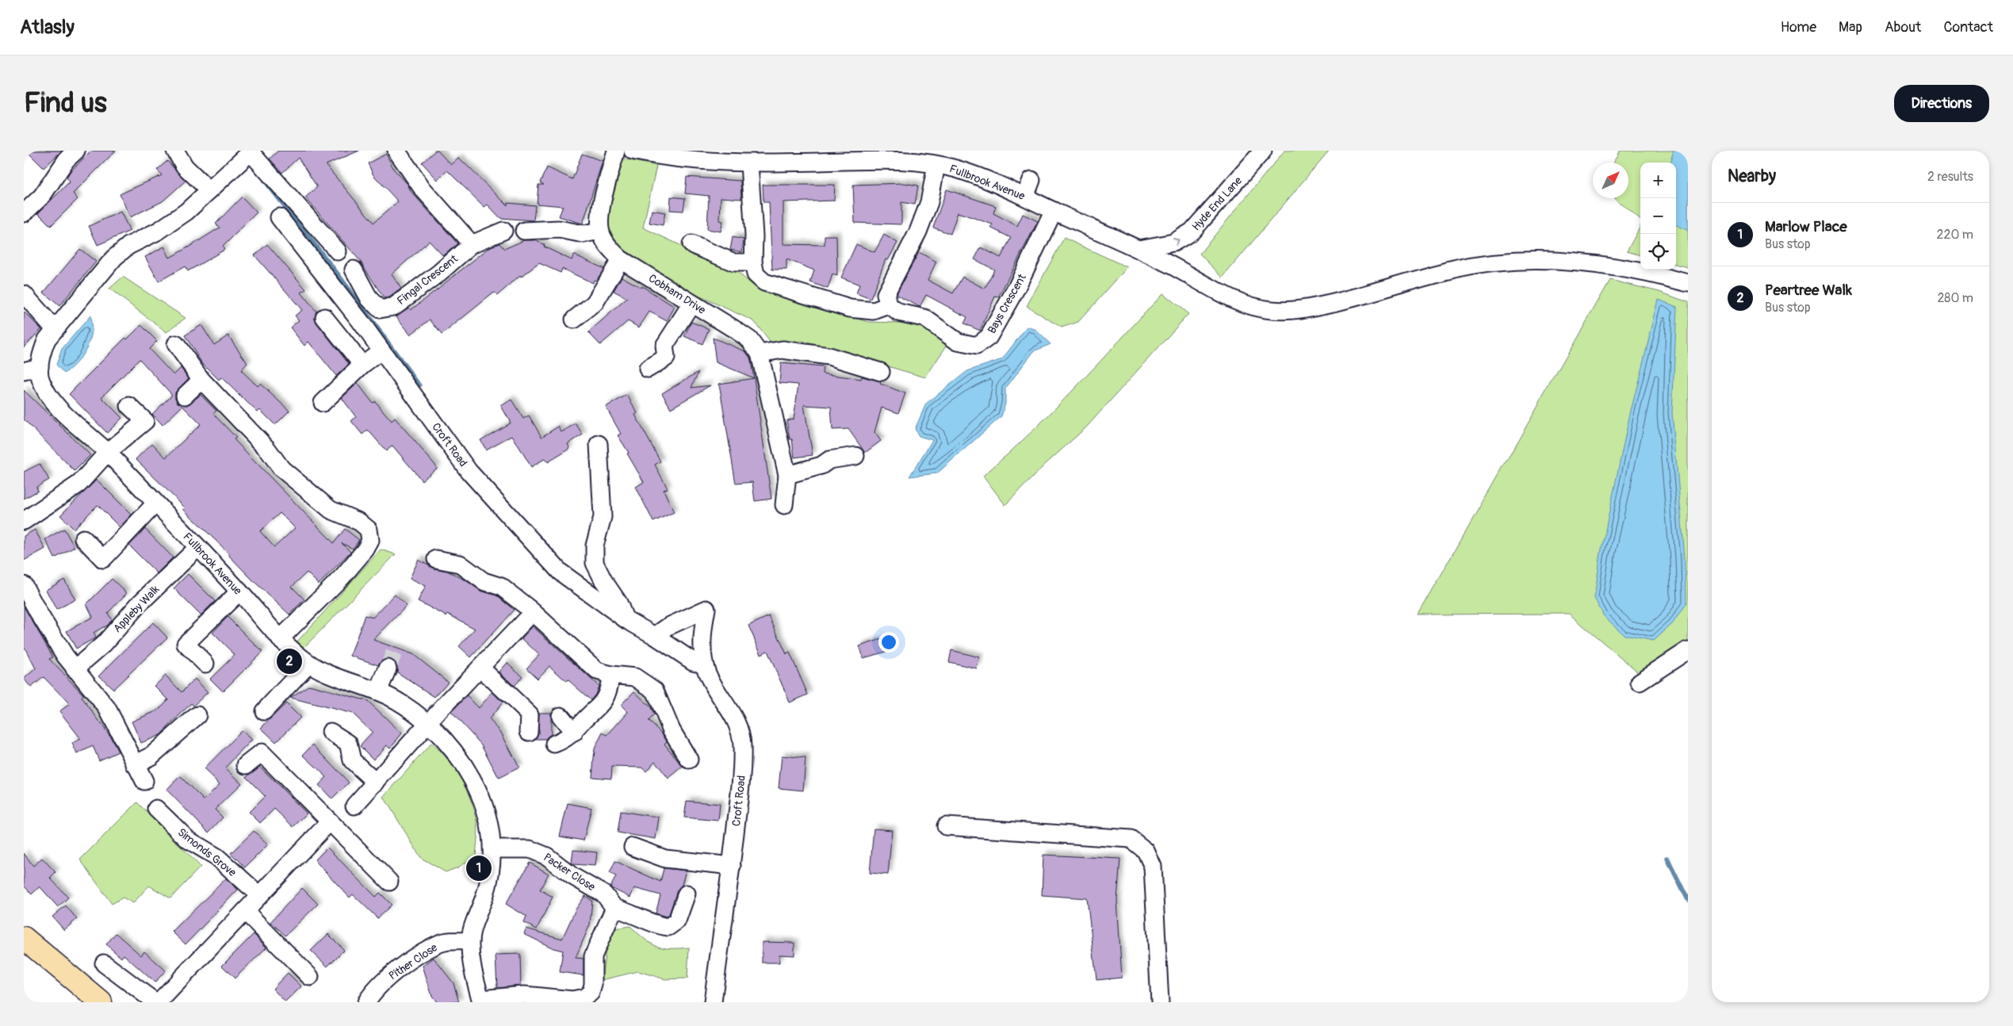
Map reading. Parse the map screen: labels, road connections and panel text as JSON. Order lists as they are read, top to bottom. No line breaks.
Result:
{"streets":{"street":["Fullbrook Avenue","Hyde End Lane","Fingal Crescent","Cobham Drive","Bays Crescent","Croft Road","Appleby Walk","Simonds Grove","Packer Close","Pither Close"]},"crossings":[["Fullbrook Avenue","Hyde End Lane"],["Fullbrook Avenue","Bays Crescent"],["Fullbrook Avenue","Appleby Walk"],["Fullbrook Avenue","Packer Close"],["Fullbrook Avenue","Pither Close"]],"one_way":["Hyde End Lane"],"north":"top right","page":{"header":"Atlasly","nav":["Home","Map","About","Contact"],"buttons":"Directions","title":"Find us","heading":["Nearby","2 results"],"map_buttons":["+","−"],"list":[{"mark":"1","name":"Marlow Place","note":"Bus stop","value":"220 m"},{"mark":"2","name":"Peartree Walk","note":"Bus stop","value":"280 m"}],"pins":["2","1"]}}
